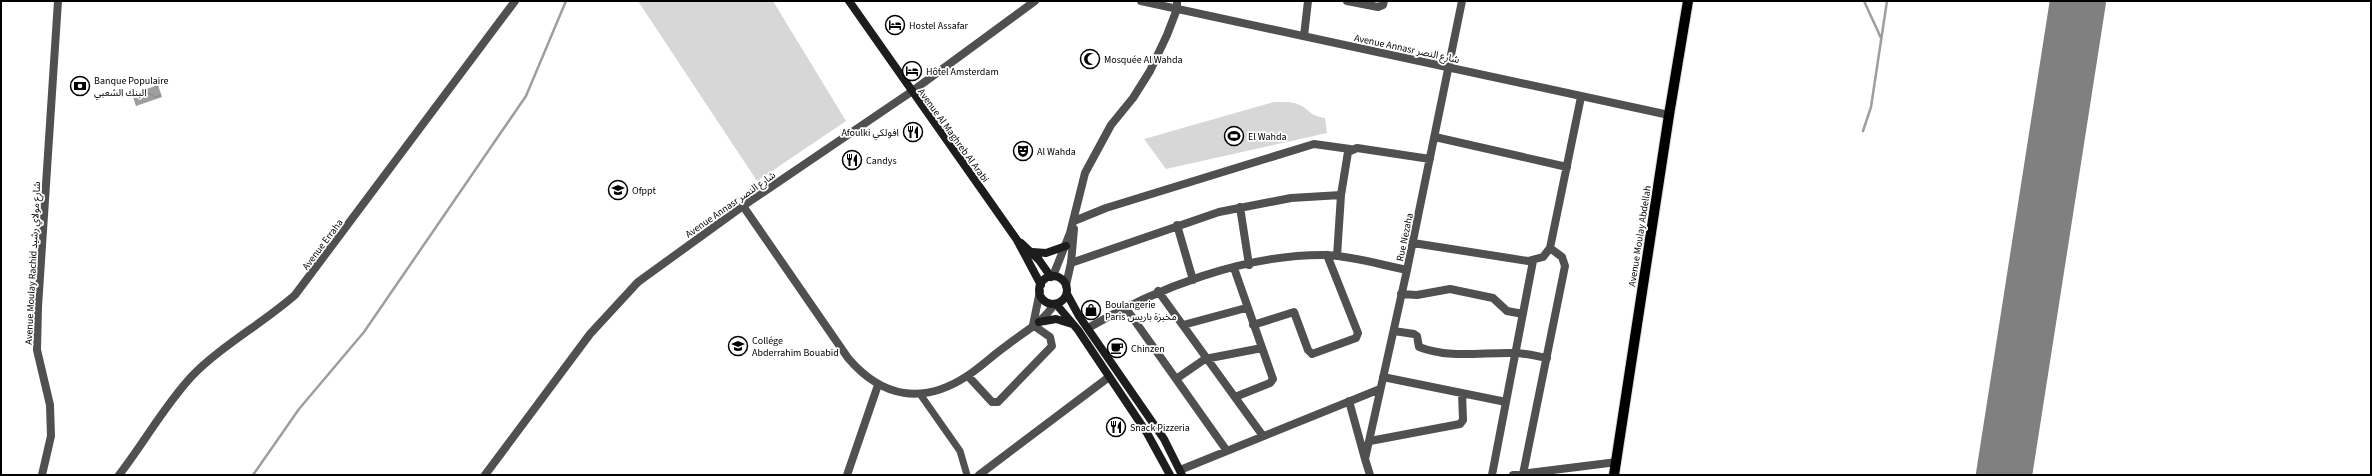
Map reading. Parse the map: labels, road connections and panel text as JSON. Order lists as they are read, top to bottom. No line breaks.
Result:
{"streets":{"main road":["Avenue Al Maghreb Al Arabi","Avenue Moulay Abdellah"],"street":["Avenue Annasr شارع النصر","Rue Nezaha","Avenue Erraha","Avenue Moulay Rachid شارع مولاي رشيد"]},"crossings":[["Avenue Annasr شارع النصر","Avenue Al Maghreb Al Arabi"],["Avenue Annasr شارع النصر","Avenue Moulay Abdellah"],["Avenue Annasr شارع النصر","Rue Nezaha"]],"places":{"hotel":["Hostel Assafar","Hôtel Amsterdam"],"mosque":["Mosquée Al Wahda"],"bank":["Banque Populaire البنك الشعبي"],"restaurant":["Afoulki افولكي","Candys","Snack Pizzeria"],"sports":["El Wahda"],"theatre":["Al Wahda"],"school or university":["Ofppt","Collége Abderrahim Bouabid"],"shop":["Boulangerie Paris مخبزة باريس"],"cafe":["Chinzen"]}}
